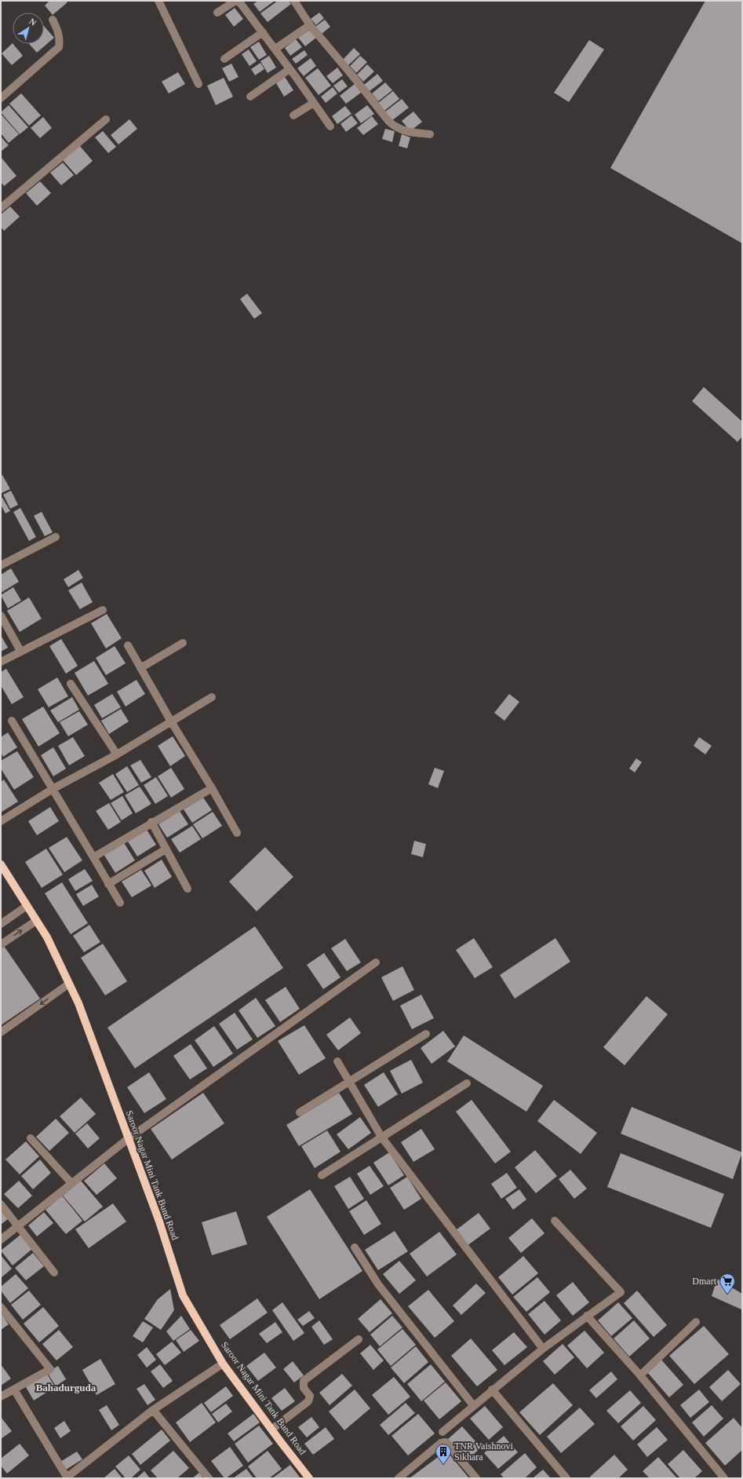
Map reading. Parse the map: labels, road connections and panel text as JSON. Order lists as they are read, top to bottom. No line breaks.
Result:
{"streets":{"main road":["Saroor Nagar Mini Tank Bund Road"]},"districts":["Bahadurguda"],"places":{"supermarket":["Dmart"],"building":["TNR Vaishnovi Sikhara"]},"north":"top right"}
